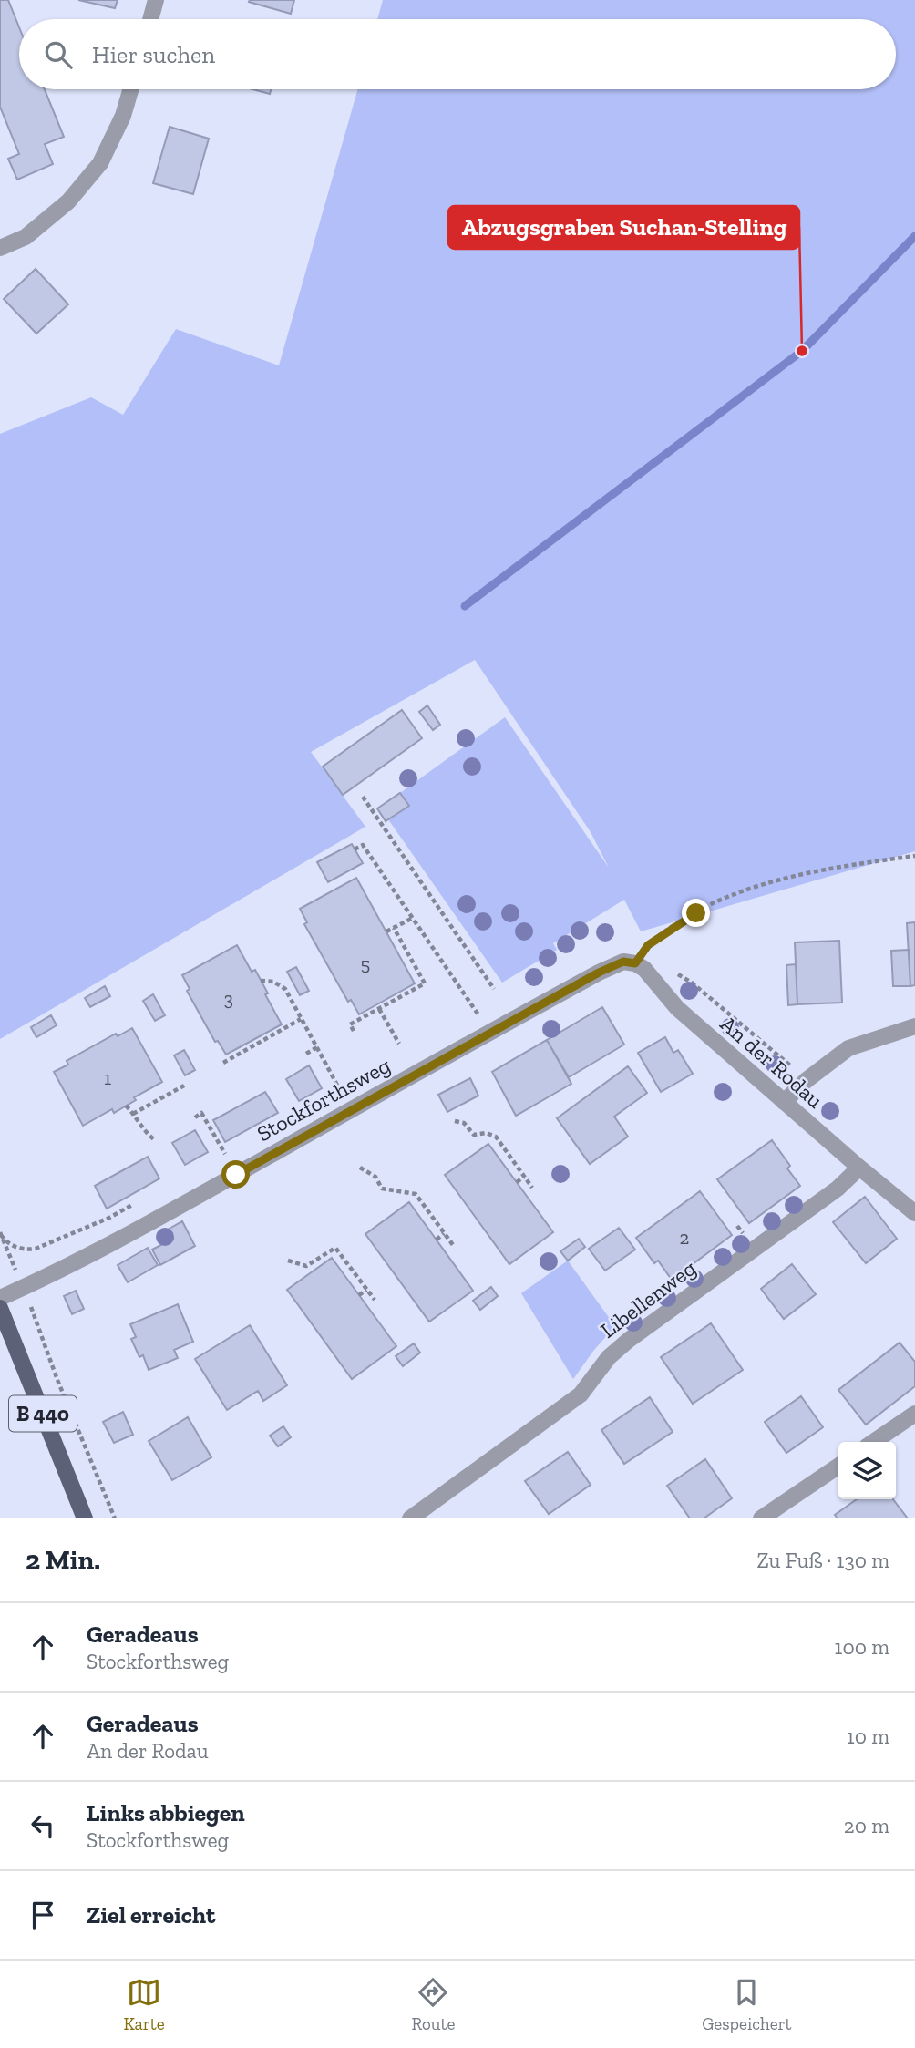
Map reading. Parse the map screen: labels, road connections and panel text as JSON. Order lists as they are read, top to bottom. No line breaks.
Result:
{"streets":{"main road":["B 440"],"street":["An der Rodau","Stockforthsweg","Libellenweg"]},"crossings":[["An der Rodau","Stockforthsweg"],["An der Rodau","Libellenweg"]],"places":["Abzugsgraben Suchan-Stelling"],"house_numbers":["5","3","1","2"],"page":{"search":"Hier suchen","heading":["2 Min.","Zu Fuß · 130 m"],"list":[["Geradeaus","Stockforthsweg","100 m"],["Geradeaus","An der Rodau","10 m"],["Links abbiegen","Stockforthsweg","20 m"],"Ziel erreicht"],"nav":["Karte","Route","Gespeichert"]}}
